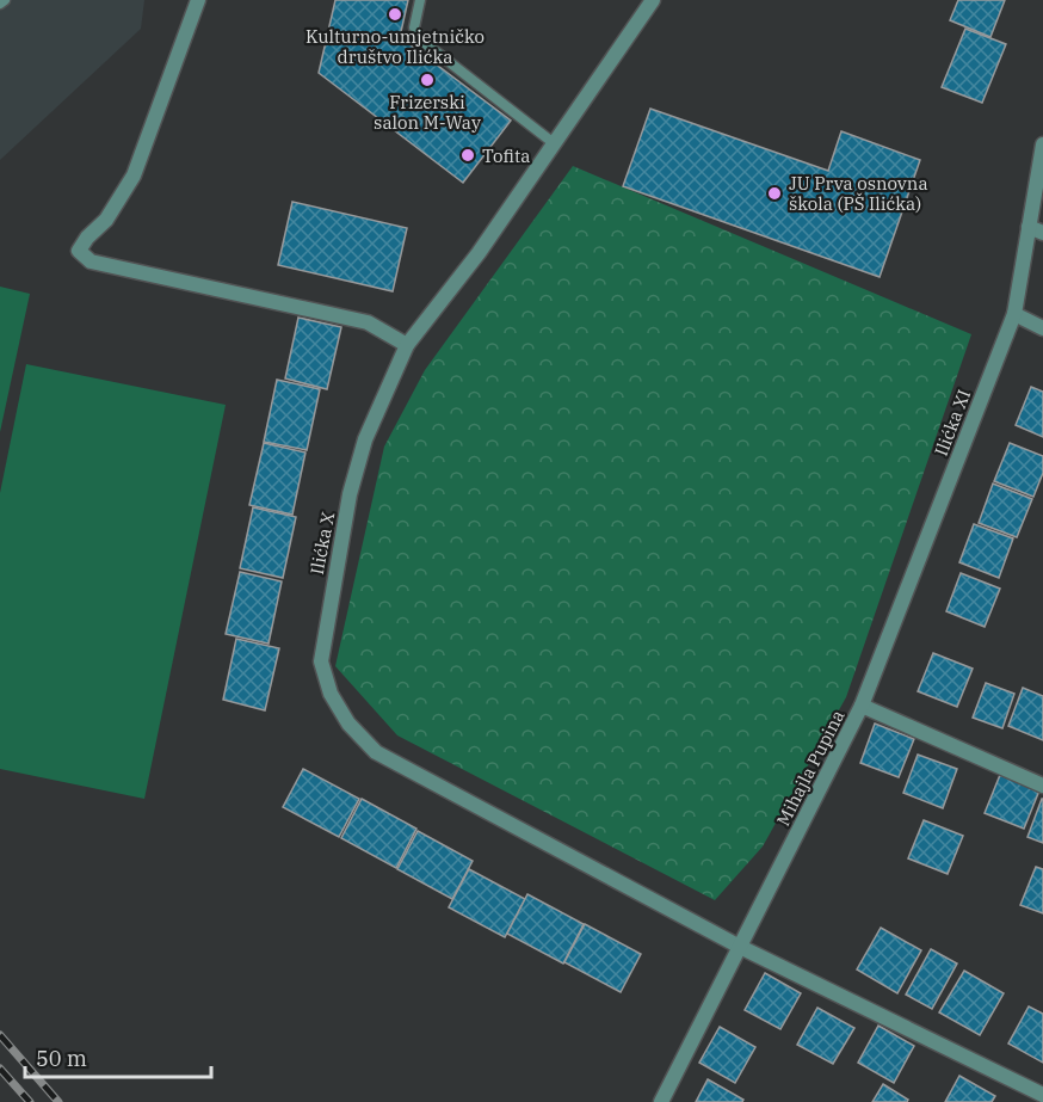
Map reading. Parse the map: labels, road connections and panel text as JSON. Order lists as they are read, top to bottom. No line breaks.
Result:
{"streets":{"street":["Ilićka XI","Ilićka X","Mihajla Pupina"]},"crossings":[["Ilićka XI","Mihajla Pupina"],["Ilićka X","Mihajla Pupina"]],"places":["Kulturno-umjetničko društvo Ilićka","Frizerski salon M-Way","Tofita","JU Prva osnovna škola (PŠ Ilićka)"],"scale_bar":"50 m"}
